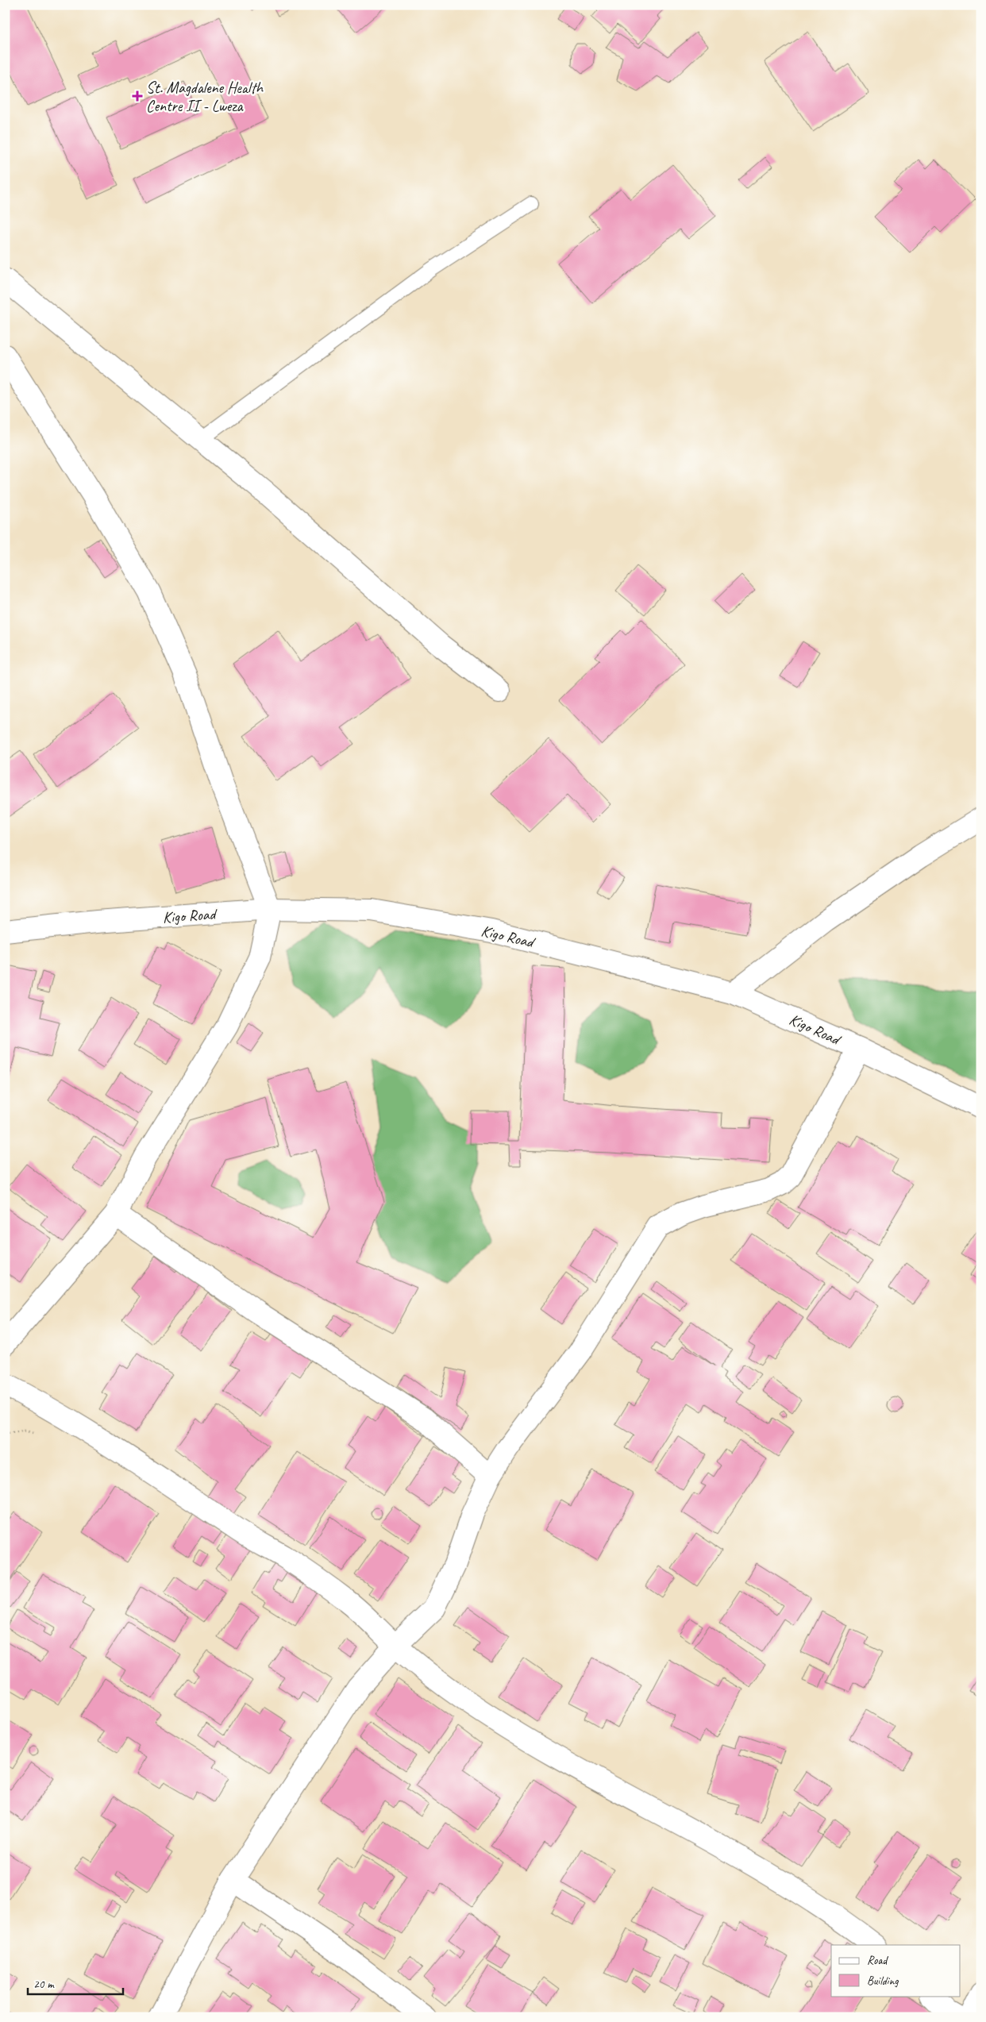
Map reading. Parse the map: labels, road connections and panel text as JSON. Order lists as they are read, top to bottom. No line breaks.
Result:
{"streets":{"street":["Kigo Road"]},"places":{"health":["St. Magdalene Health Centre II - Lweza"]},"legend":["Road","Building"],"scale_bar":"20 m"}
